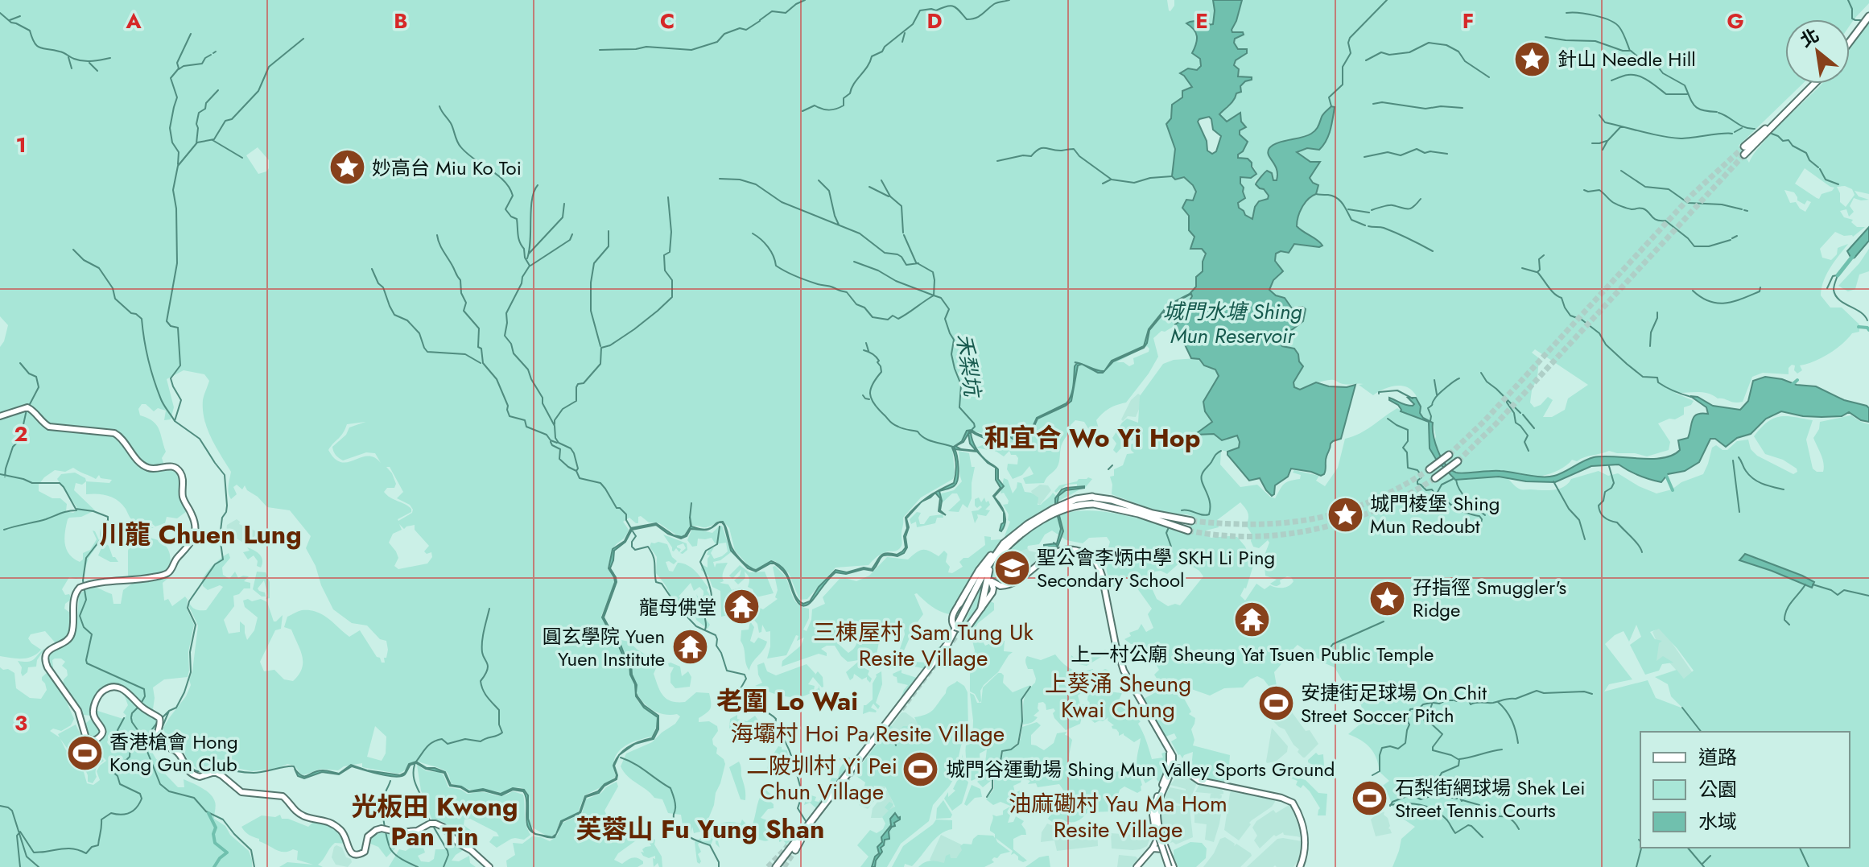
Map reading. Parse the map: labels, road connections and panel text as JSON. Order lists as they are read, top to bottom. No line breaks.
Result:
{"districts":["和宜合 Wo Yi Hop","川龍 Chuen Lung","三棟屋村 Sam Tung Uk Resite Village","上葵涌 Sheung Kwai Chung","老圍 Lo Wai","海壩村 Hoi Pa Resite Village","二陂圳村 Yi Pei Chun Village","油麻磡村 Yau Ma Hom Resite Village","光板田 Kwong Pan Tin","芙蓉山 Fu Yung Shan"],"water":["城門水塘 Shing Mun Reservoir","禾梨坑"],"places":{"place":["針山 Needle Hill","妙高台 Miu Ko Toi","城門棱堡 Shing Mun Redoubt","孖指徑 Smuggler's Ridge"],"school or university":["聖公會李炳中學 SKH Li Ping Secondary School"],"temple":["龍母佛堂","上一村公廟 Sheung Yat Tsuen Public Temple","圓玄學院 Yuen Yuen Institute"],"sports":["安捷街足球場 On Chit Street Soccer Pitch","香港槍會 Hong Kong Gun Club","城門谷運動場 Shing Mun Valley Sports Ground","石梨街網球場 Shek Lei Street Tennis Courts"]},"legend":["道路","公園","水域"],"north":"top left","grid":{"columns":["A","B","C","D","E","F","G"],"rows":["1","2","3"]}}
